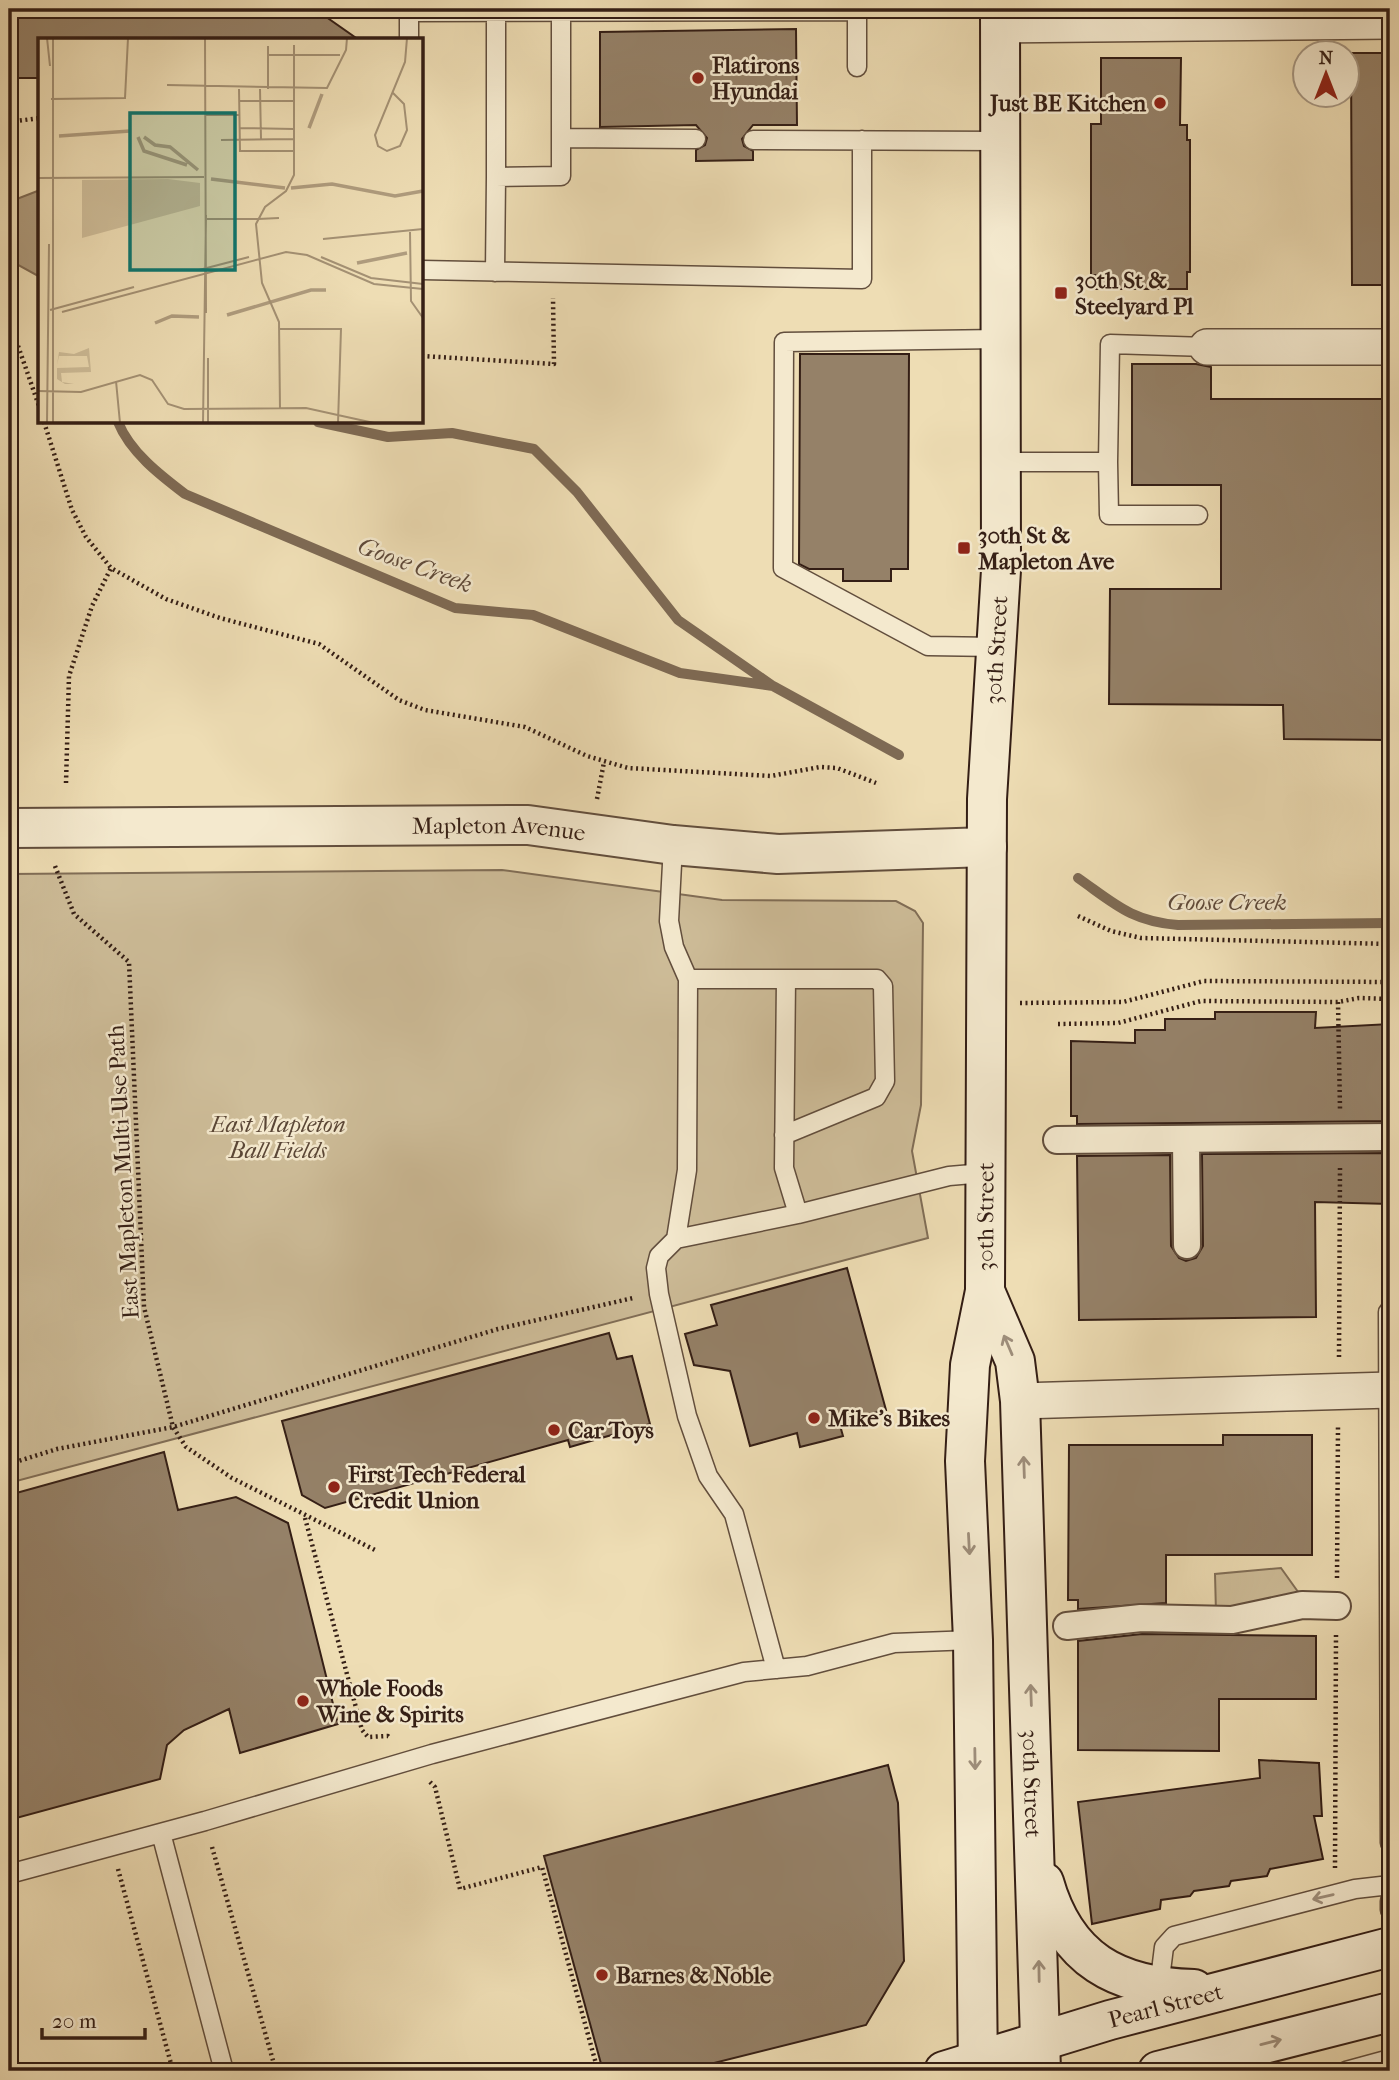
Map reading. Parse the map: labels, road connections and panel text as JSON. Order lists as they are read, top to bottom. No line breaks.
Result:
{"streets":{"main road":["30th Street","Mapleton Avenue","Pearl Street"],"path":["East Mapleton Multi-Use Path"]},"crossings":[["30th Street","Mapleton Avenue"],["30th Street","Pearl Street"]],"water":["Goose Creek"],"parks":["East Mapleton Ball Fields"],"places":{"other":["Flatirons Hyundai","Just BE Kitchen","Mike's Bikes","Car Toys","First Tech Federal Credit Union","Whole Foods Wine & Spirits","Barnes & Noble"],"transit":["30th St & Steelyard Pl","30th St & Mapleton Ave"]},"scale_bar":"20 m","north":"top"}
